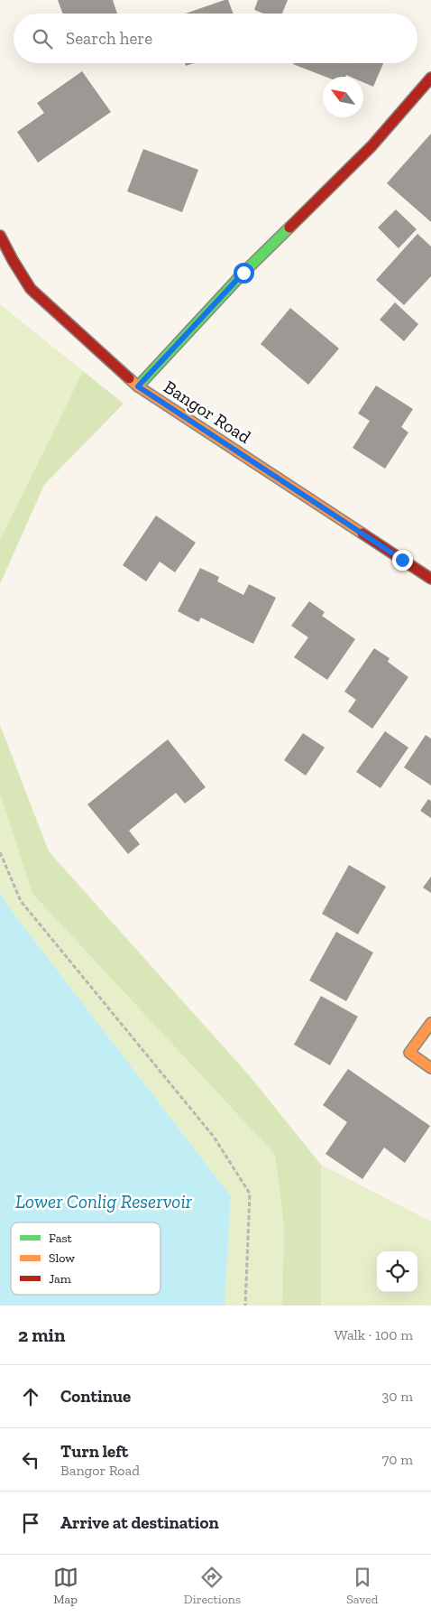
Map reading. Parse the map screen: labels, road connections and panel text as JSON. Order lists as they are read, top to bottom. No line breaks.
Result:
{"streets":{"street":["Bangor Road"]},"water":["Lower Conlig Reservoir"],"legend":["Fast","Slow","Jam"],"north":"top left","page":{"search":"Search here","heading":["2 min","Walk · 100 m"],"list":[["Continue","30 m"],["Turn left","Bangor Road","70 m"],"Arrive at destination"],"nav":["Map","Directions","Saved"]}}
